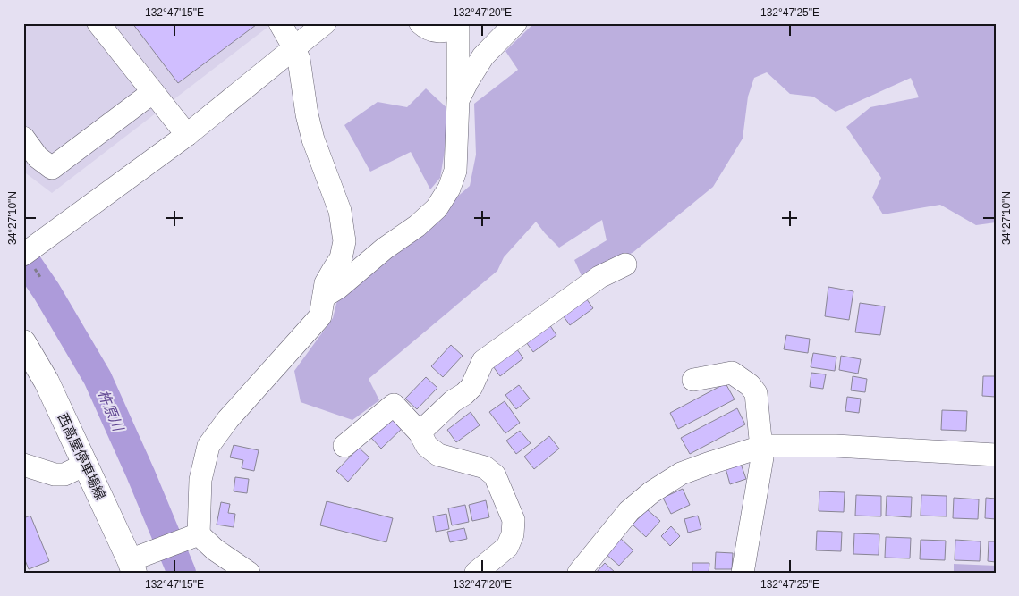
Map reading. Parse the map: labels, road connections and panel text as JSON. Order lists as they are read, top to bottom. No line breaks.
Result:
{"streets":{"main road":["西高屋停車場線"]},"water":["杵原川"],"coordinates":["132°47'15\"E","132°47'20\"E","132°47'25\"E","34°27'10\"N"]}
